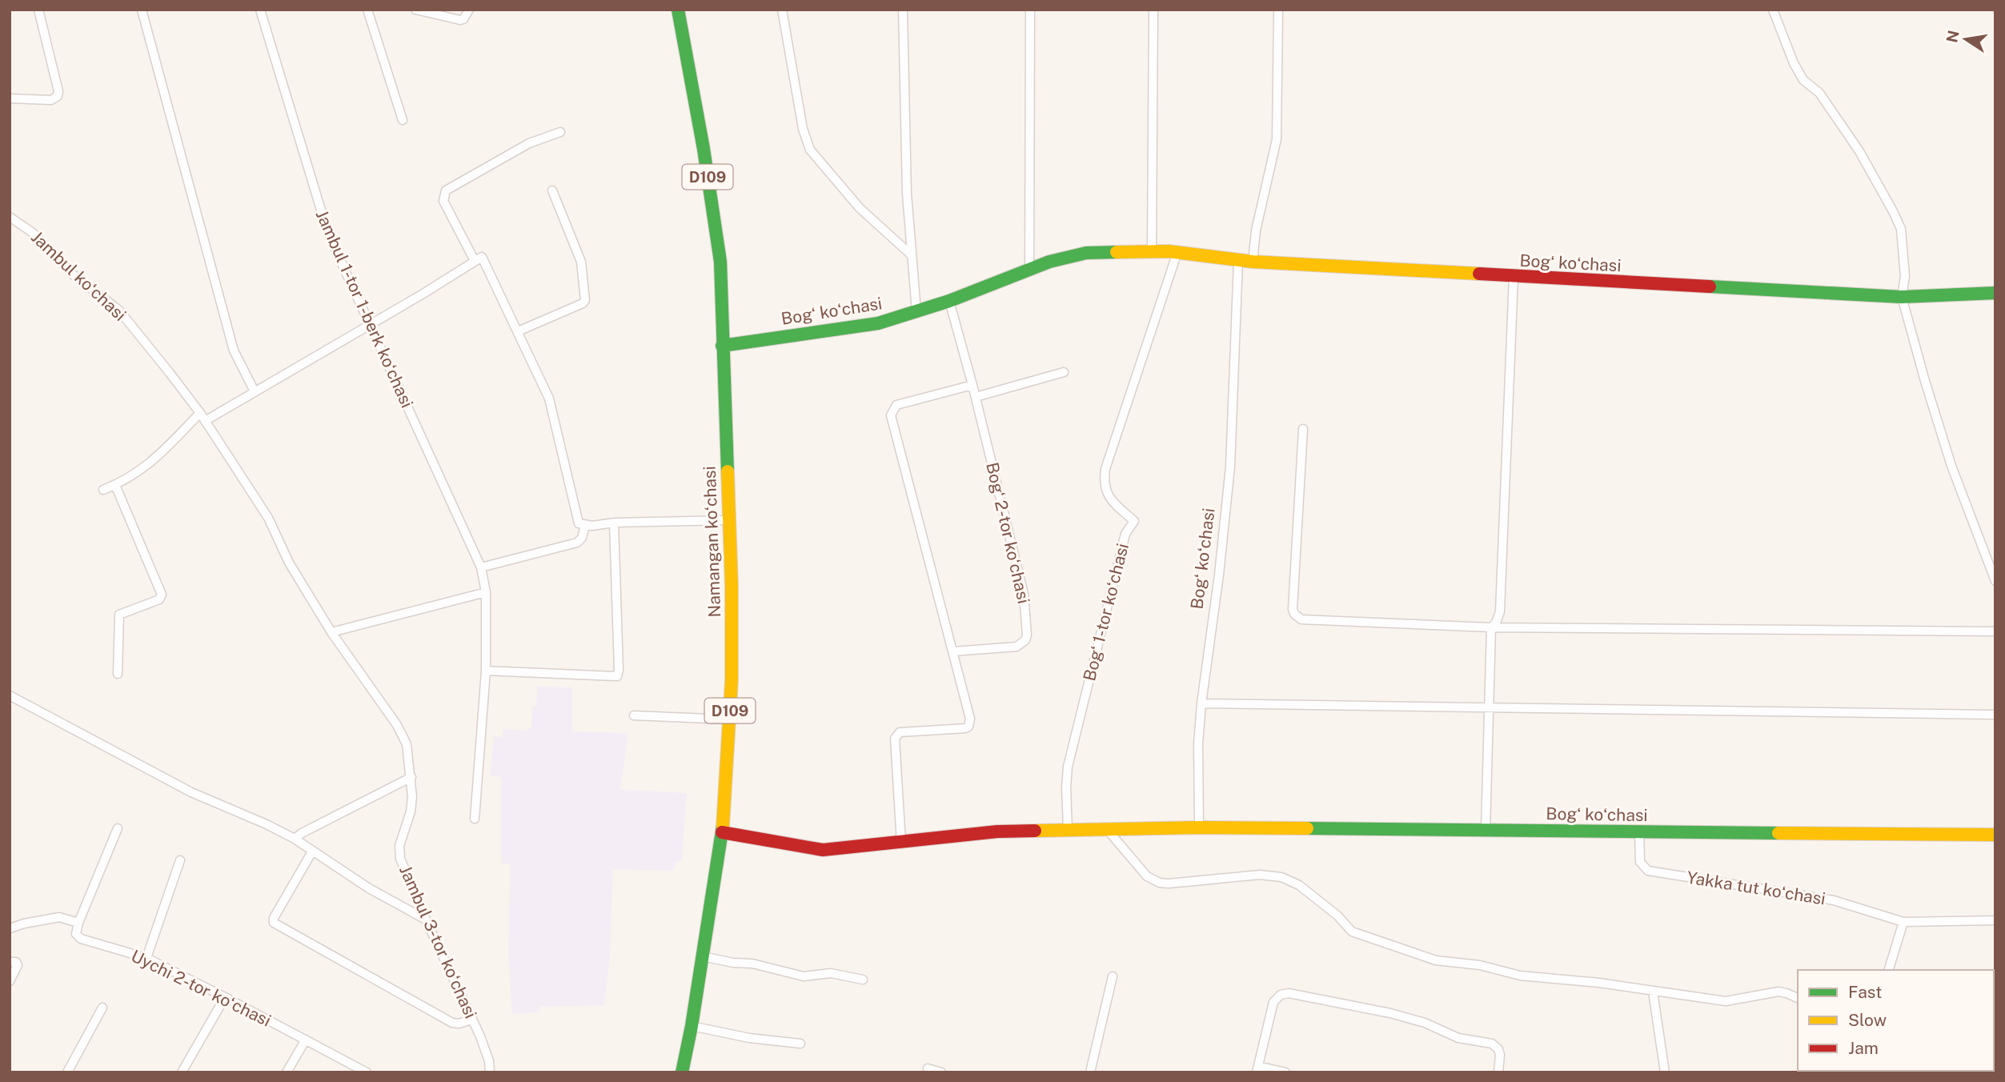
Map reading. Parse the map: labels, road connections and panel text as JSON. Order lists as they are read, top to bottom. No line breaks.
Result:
{"streets":{"street":["D109","Bogʻ koʻchasi","Jambul koʻchasi","Jambul 1-tor 1-berk koʻchasi","Bogʻ 2-tor koʻchasi","Namangan koʻchasi","Bogʻ 1-tor koʻchasi","Yakka tut koʻchasi","Jambul 3-tor koʻchasi","Uychi 2-tor koʻchasi"]},"crossings":[["Bogʻ koʻchasi","Bogʻ 2-tor koʻchasi"],["Bogʻ koʻchasi","Namangan koʻchasi"],["Bogʻ koʻchasi","Bogʻ 1-tor koʻchasi"],["Bogʻ koʻchasi","Yakka tut koʻchasi"],["Jambul koʻchasi","Jambul 3-tor koʻchasi"]],"legend":["Fast","Slow","Jam"],"north":"left"}
